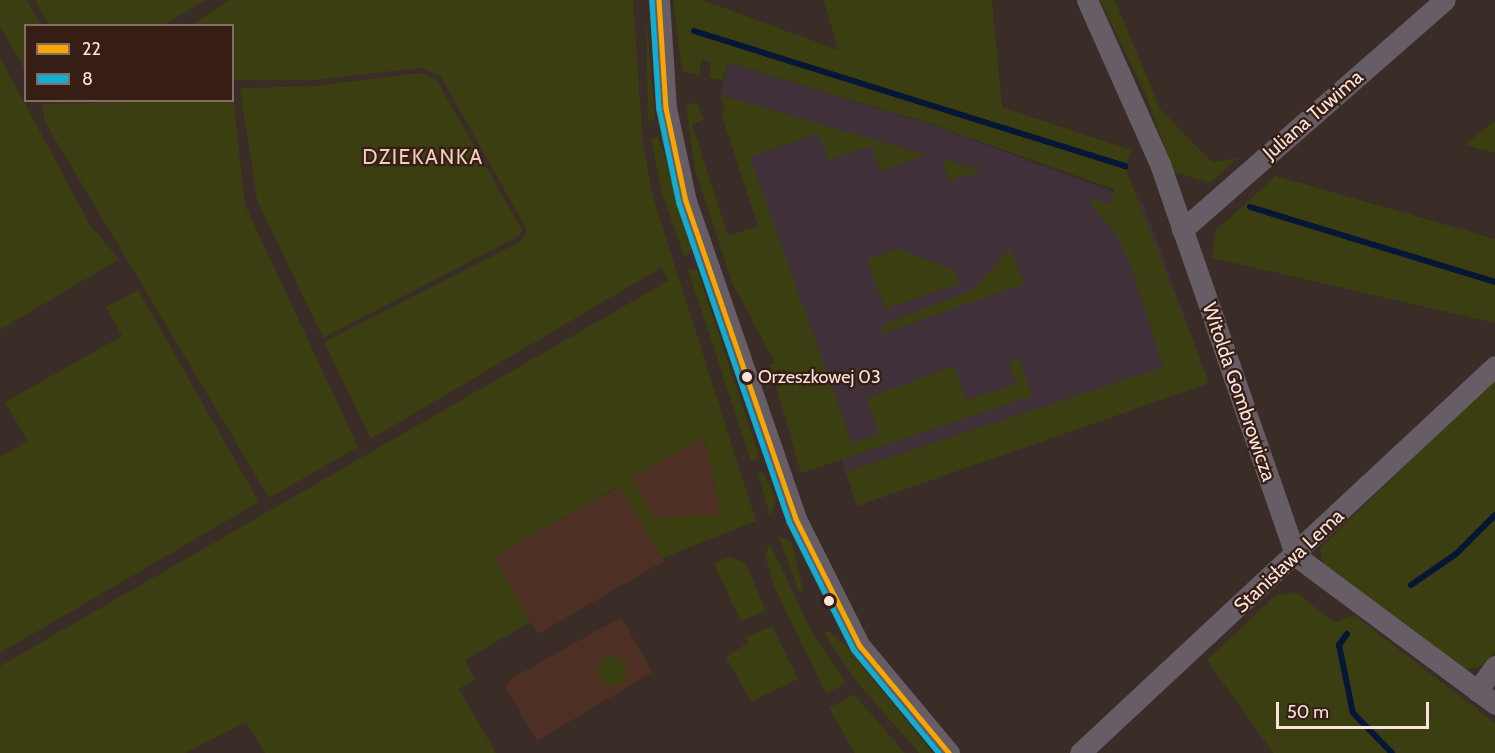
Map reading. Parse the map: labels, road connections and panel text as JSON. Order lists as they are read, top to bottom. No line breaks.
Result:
{"streets":{"street":["Juliana Tuwima","Witolda Gombrowicza","Stanisława Lema"]},"crossings":[["Juliana Tuwima","Witolda Gombrowicza"],["Witolda Gombrowicza","Stanisława Lema"]],"districts":["DZIEKANKA"],"places":["Orzeszkowej 03"],"lines":["transit line 22","transit line 8"],"legend":["22","8"],"scale_bar":"50 m"}
